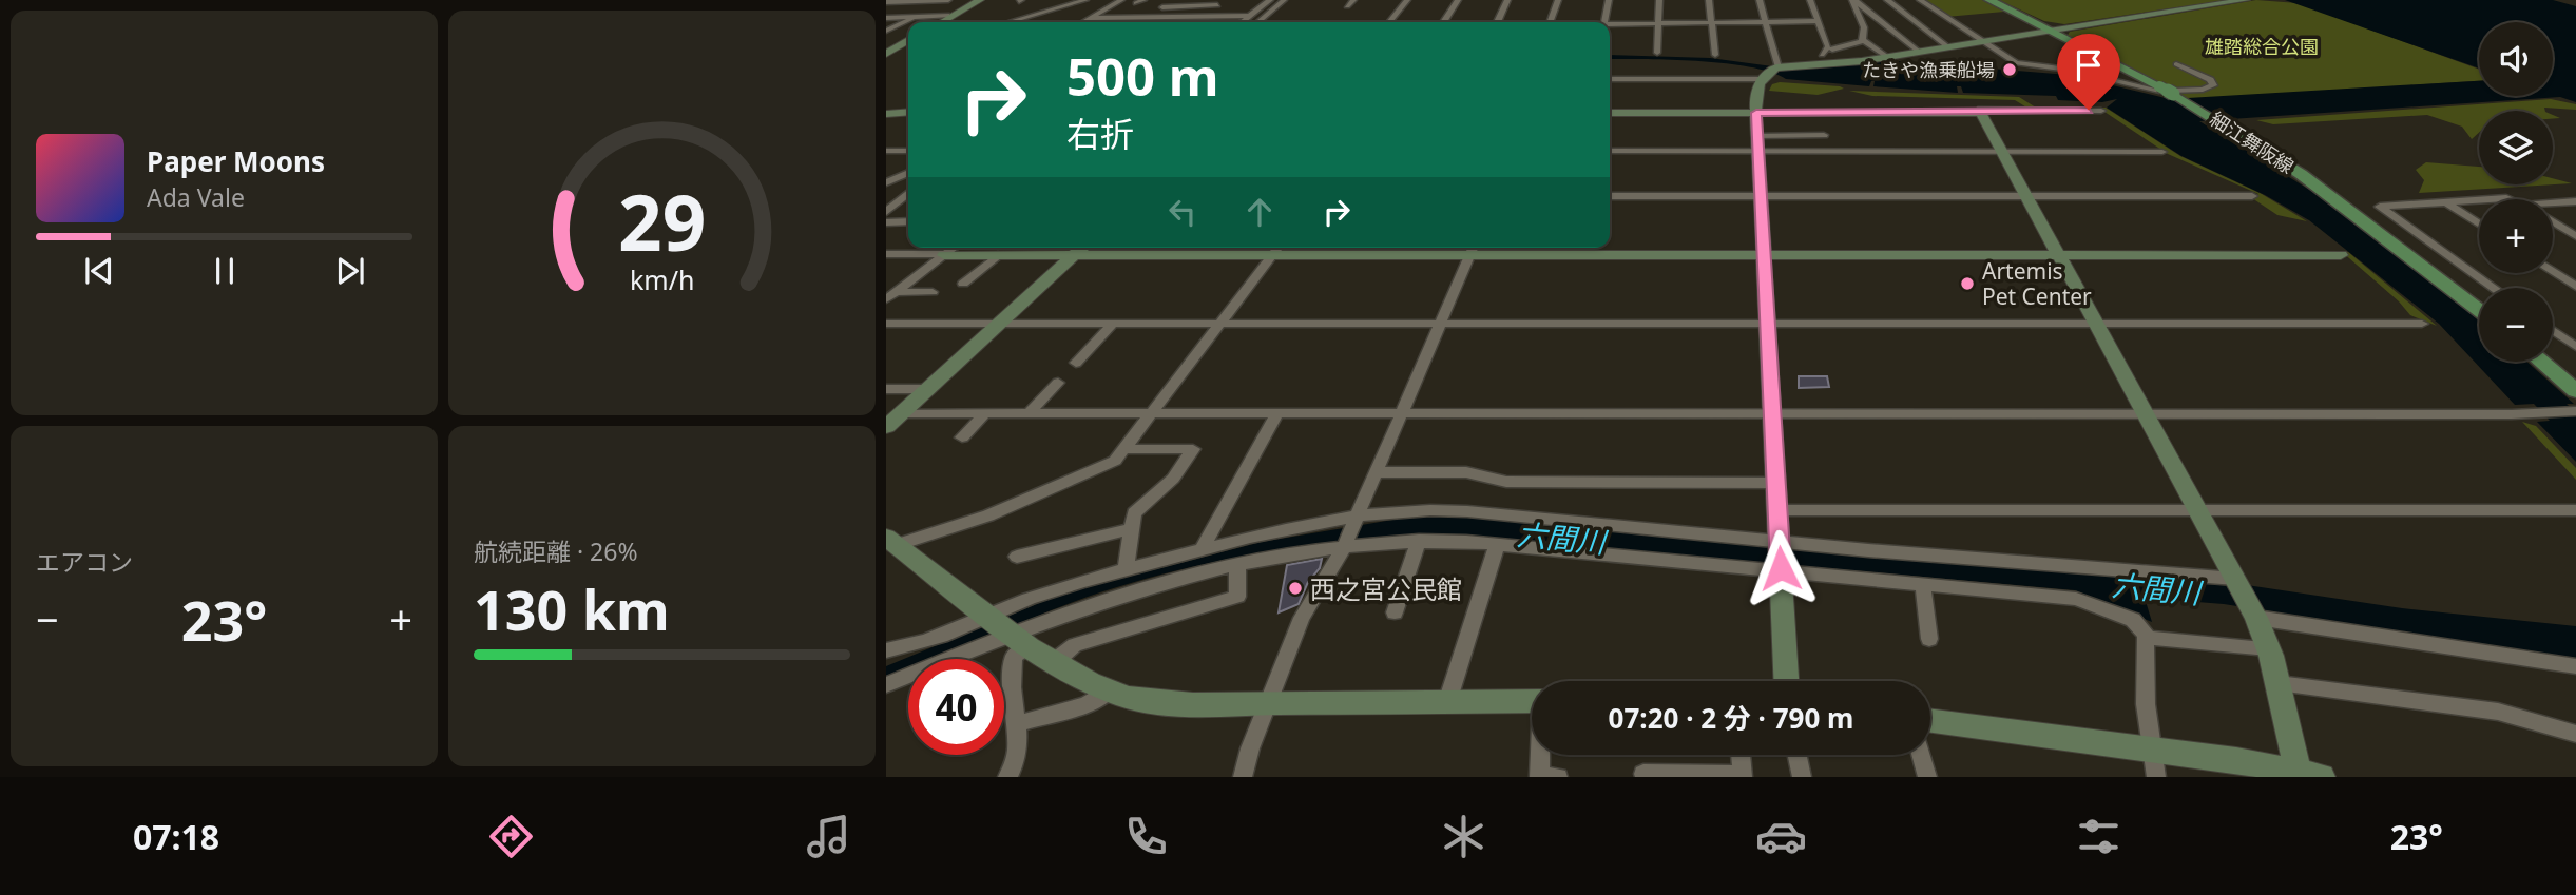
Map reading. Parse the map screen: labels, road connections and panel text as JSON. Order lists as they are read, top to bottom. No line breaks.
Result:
{"streets":{"main road":["細江舞阪線"]},"water":["六間川"],"parks":["雄踏総合公園"],"places":["たきや漁乗船場","Artemis Pet Center","西之宮公民館"],"page":{"map_buttons":["+","−"],"turn":["500 m","右折"],"song":["Paper Moons","Ada Vale"],"tile":["エアコン",["航続距離 · 26%","130 km"]],"heat":["−","23°","+"],"limit":"40","trip":"07:20 · 2 分 · 790 m","tabs":["07:18","23°"],"gauge":["29","km/h"]}}
